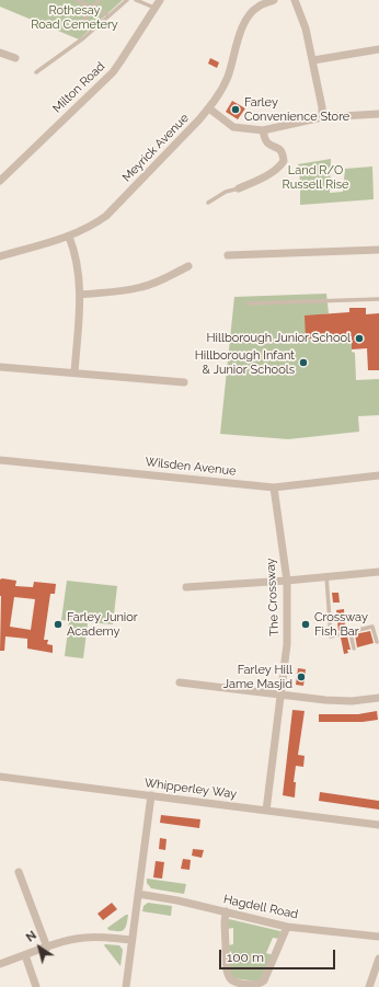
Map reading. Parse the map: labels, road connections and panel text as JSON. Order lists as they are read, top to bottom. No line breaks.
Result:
{"streets":{"street":["Milton Road","Meyrick Avenue","Wilsden Avenue","The Crossway","Whipperley Way","Hagdell Road"]},"crossings":[["Wilsden Avenue","The Crossway"],["The Crossway","Whipperley Way"]],"parks":["Rothesay Road Cemetery","Land R/O Russell Rise"],"places":["Farley Convenience Store","Hillborough Junior School","Hillborough Infant & Junior Schools","Farley Junior Academy","Crossway Fish Bar","Farley Hill Jame Masjid"],"scale_bar":"100 m","north":"top left"}
